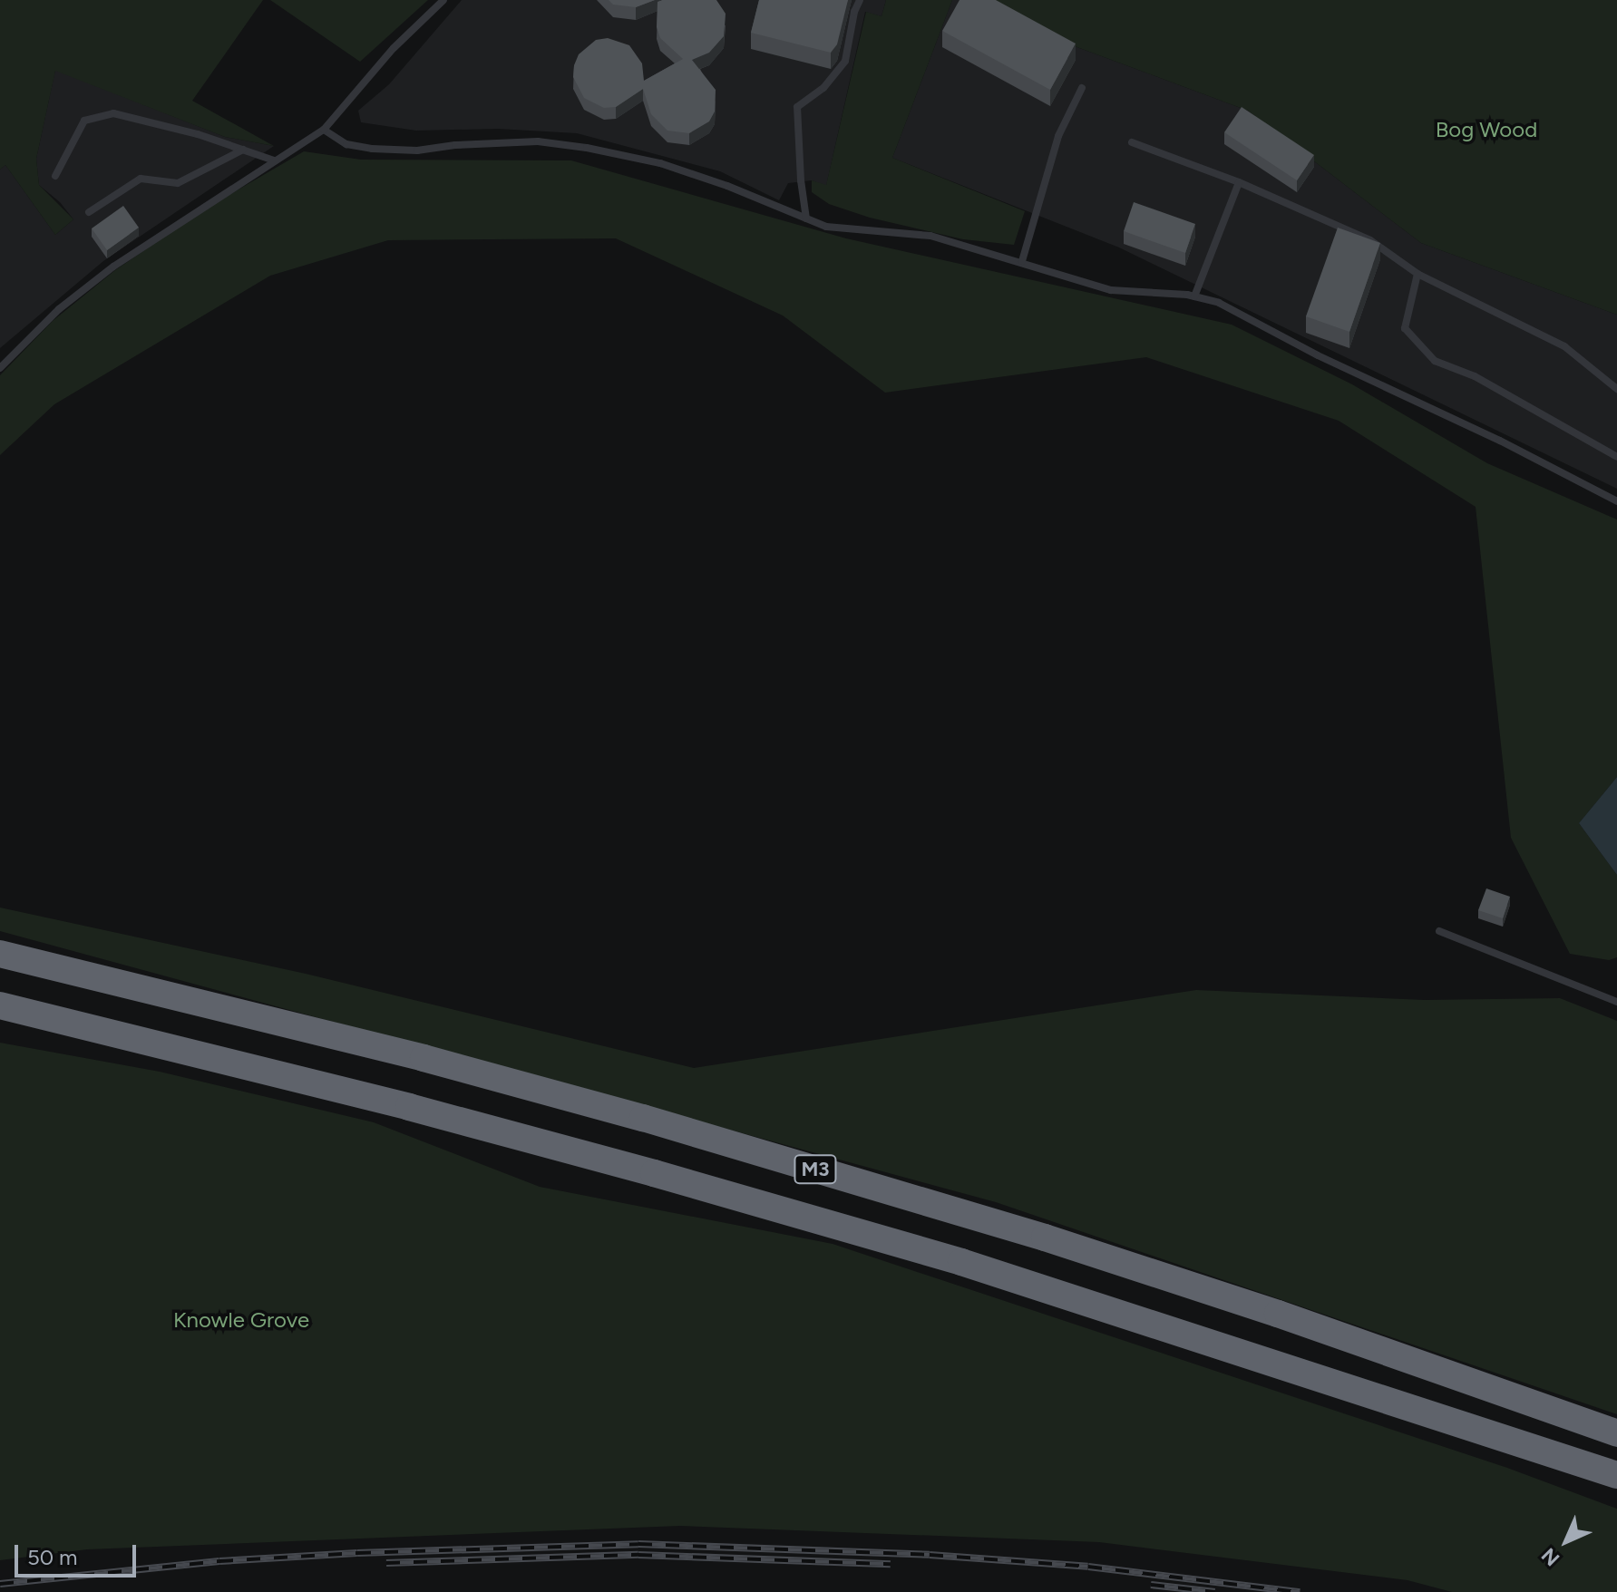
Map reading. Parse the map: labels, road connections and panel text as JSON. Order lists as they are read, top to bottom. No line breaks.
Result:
{"streets":{"highway":["M3"]},"parks":["Bog Wood","Knowle Grove"],"scale_bar":"50 m","north":"bottom left"}
